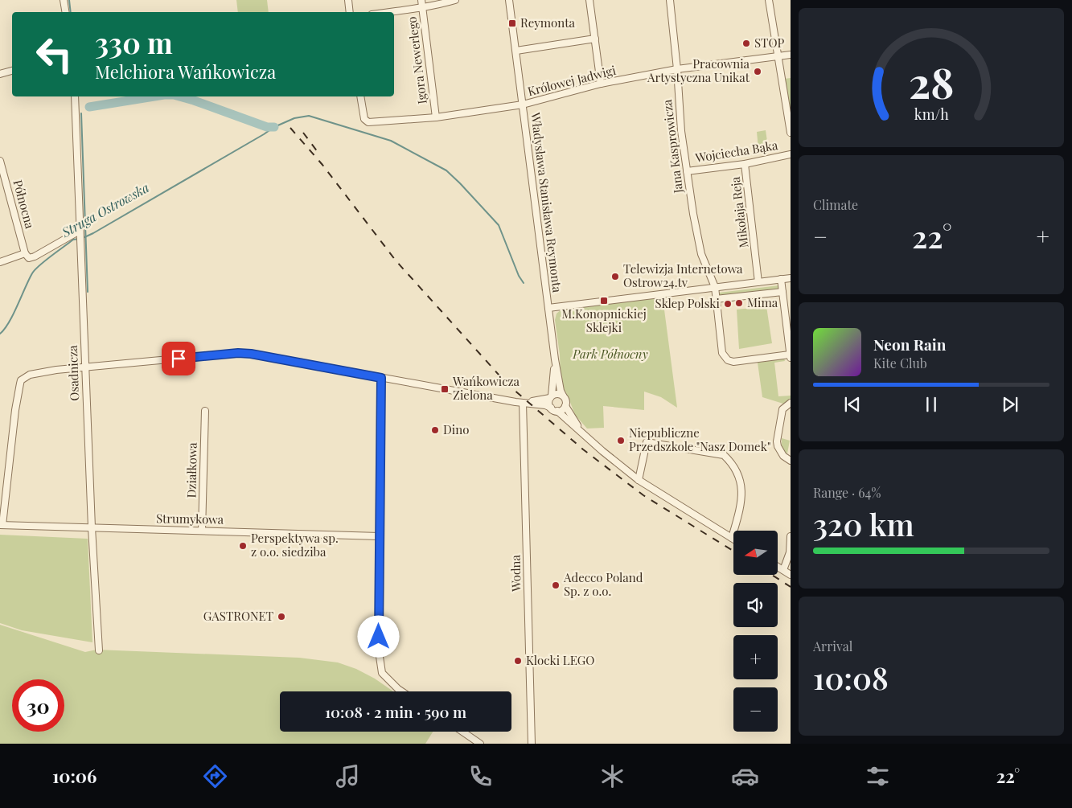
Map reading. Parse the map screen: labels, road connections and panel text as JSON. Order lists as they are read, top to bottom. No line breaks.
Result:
{"streets":{"street":["Igora Newerlego","Królowej Jadwigi","Jana Kasprowicza","Wojciecha Bąka","Władysława Stanisława Reymonta","Północna","Mikołaja Reja","Osadnicza","Działkowa","Strumykowa","Wodna"]},"crossings":[["Igora Newerlego","Królowej Jadwigi"],["Królowej Jadwigi","Jana Kasprowicza"],["Królowej Jadwigi","Władysława Stanisława Reymonta"],["Jana Kasprowicza","Wojciecha Bąka"],["Wojciecha Bąka","Mikołaja Reja"],["Osadnicza","Strumykowa"],["Działkowa","Strumykowa"]],"water":["Struga Ostrowska"],"parks":["Park Północny"],"places":{"transit":["Reymonta","M.Konopnickiej Sklejki","Wańkowicza Zielona"],"other":["STOP","Pracownia Artystyczna Unikat","Telewizja Internetowa Ostrow24.tv","Mima","Sklep Polski","Dino","Niepubliczne Przedszkole \"Nasz Domek\"","Perspektywa sp. z o.o. siedziba","Adecco Poland Sp. z o.o.","GASTRONET","Klocki LEGO"]},"north":"left","page":{"turn":["330 m","Melchiora Wańkowicza"],"tile":["Climate",["Range · 64%","320 km"],["Arrival","10:08"]],"heat":["−","22°","+"],"song":["Neon Rain","Kite Club"],"map_buttons":["+","−"],"limit":"30","trip":"10:08 · 2 min · 590 m","tabs":["10:06","22°"],"gauge":["28","km/h"]}}
